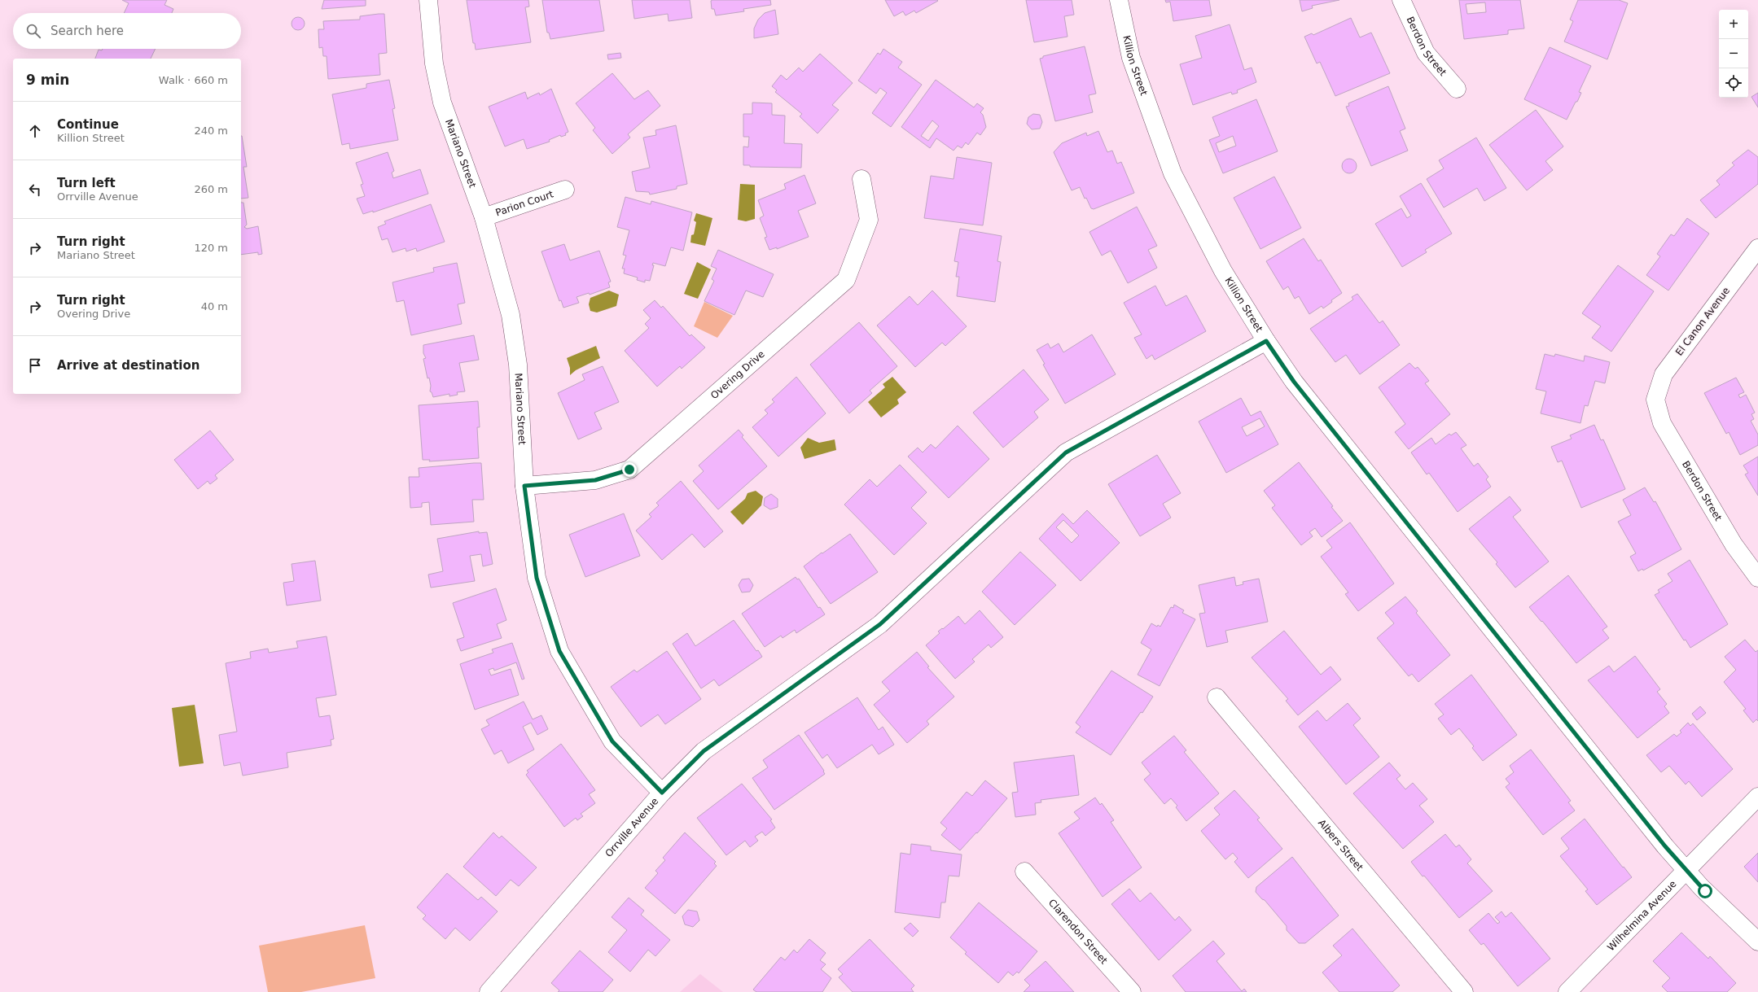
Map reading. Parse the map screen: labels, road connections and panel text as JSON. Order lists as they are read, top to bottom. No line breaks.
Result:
{"streets":{"street":["Berdon Street","Killion Street","Mariano Street","Parion Court","El Canon Avenue","Overing Drive","Orrville Avenue","Albers Street","Wilhelmina Avenue","Clarendon Street"]},"crossings":[["Berdon Street","El Canon Avenue"],["Killion Street","Orrville Avenue"],["Killion Street","Wilhelmina Avenue"],["Mariano Street","Parion Court"],["Mariano Street","Overing Drive"],["Mariano Street","Orrville Avenue"]],"page":{"map_buttons":["+","−"],"search":"Search here","heading":["9 min","Walk · 660 m"],"list":[["Continue","Killion Street","240 m"],["Turn left","Orrville Avenue","260 m"],["Turn right","Mariano Street","120 m"],["Turn right","Overing Drive","40 m"],"Arrive at destination"]}}
